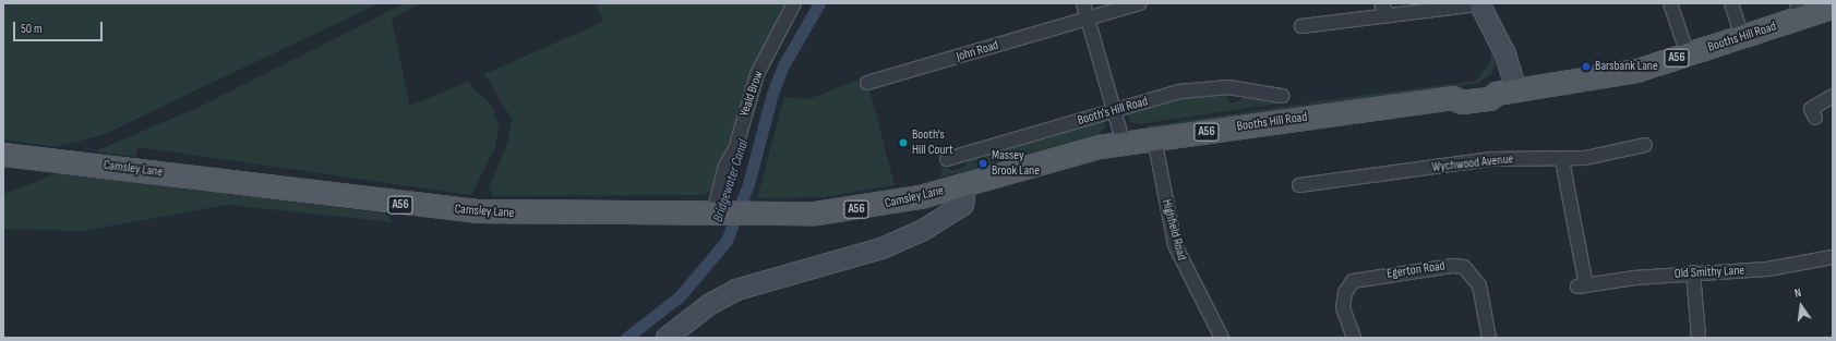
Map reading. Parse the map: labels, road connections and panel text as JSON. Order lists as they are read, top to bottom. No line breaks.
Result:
{"streets":{"main road":["Booths Hill Road","A56","Camsley Lane"],"street":["John Road","Yeald Brow","Booth's Hill Road","Wychwood Avenue","Highfield Road","Egerton Road","Old Smithy Lane"]},"crossings":[["Booths Hill Road","Camsley Lane"],["Booths Hill Road","Highfield Road"],["Yeald Brow","Camsley Lane"],["Wychwood Avenue","Old Smithy Lane"]],"water":["Bridgewater Canal"],"places":["Barsbank Lane","Booth's Hill Court","Massey Brook Lane"],"scale_bar":"50 m","north":"top"}
